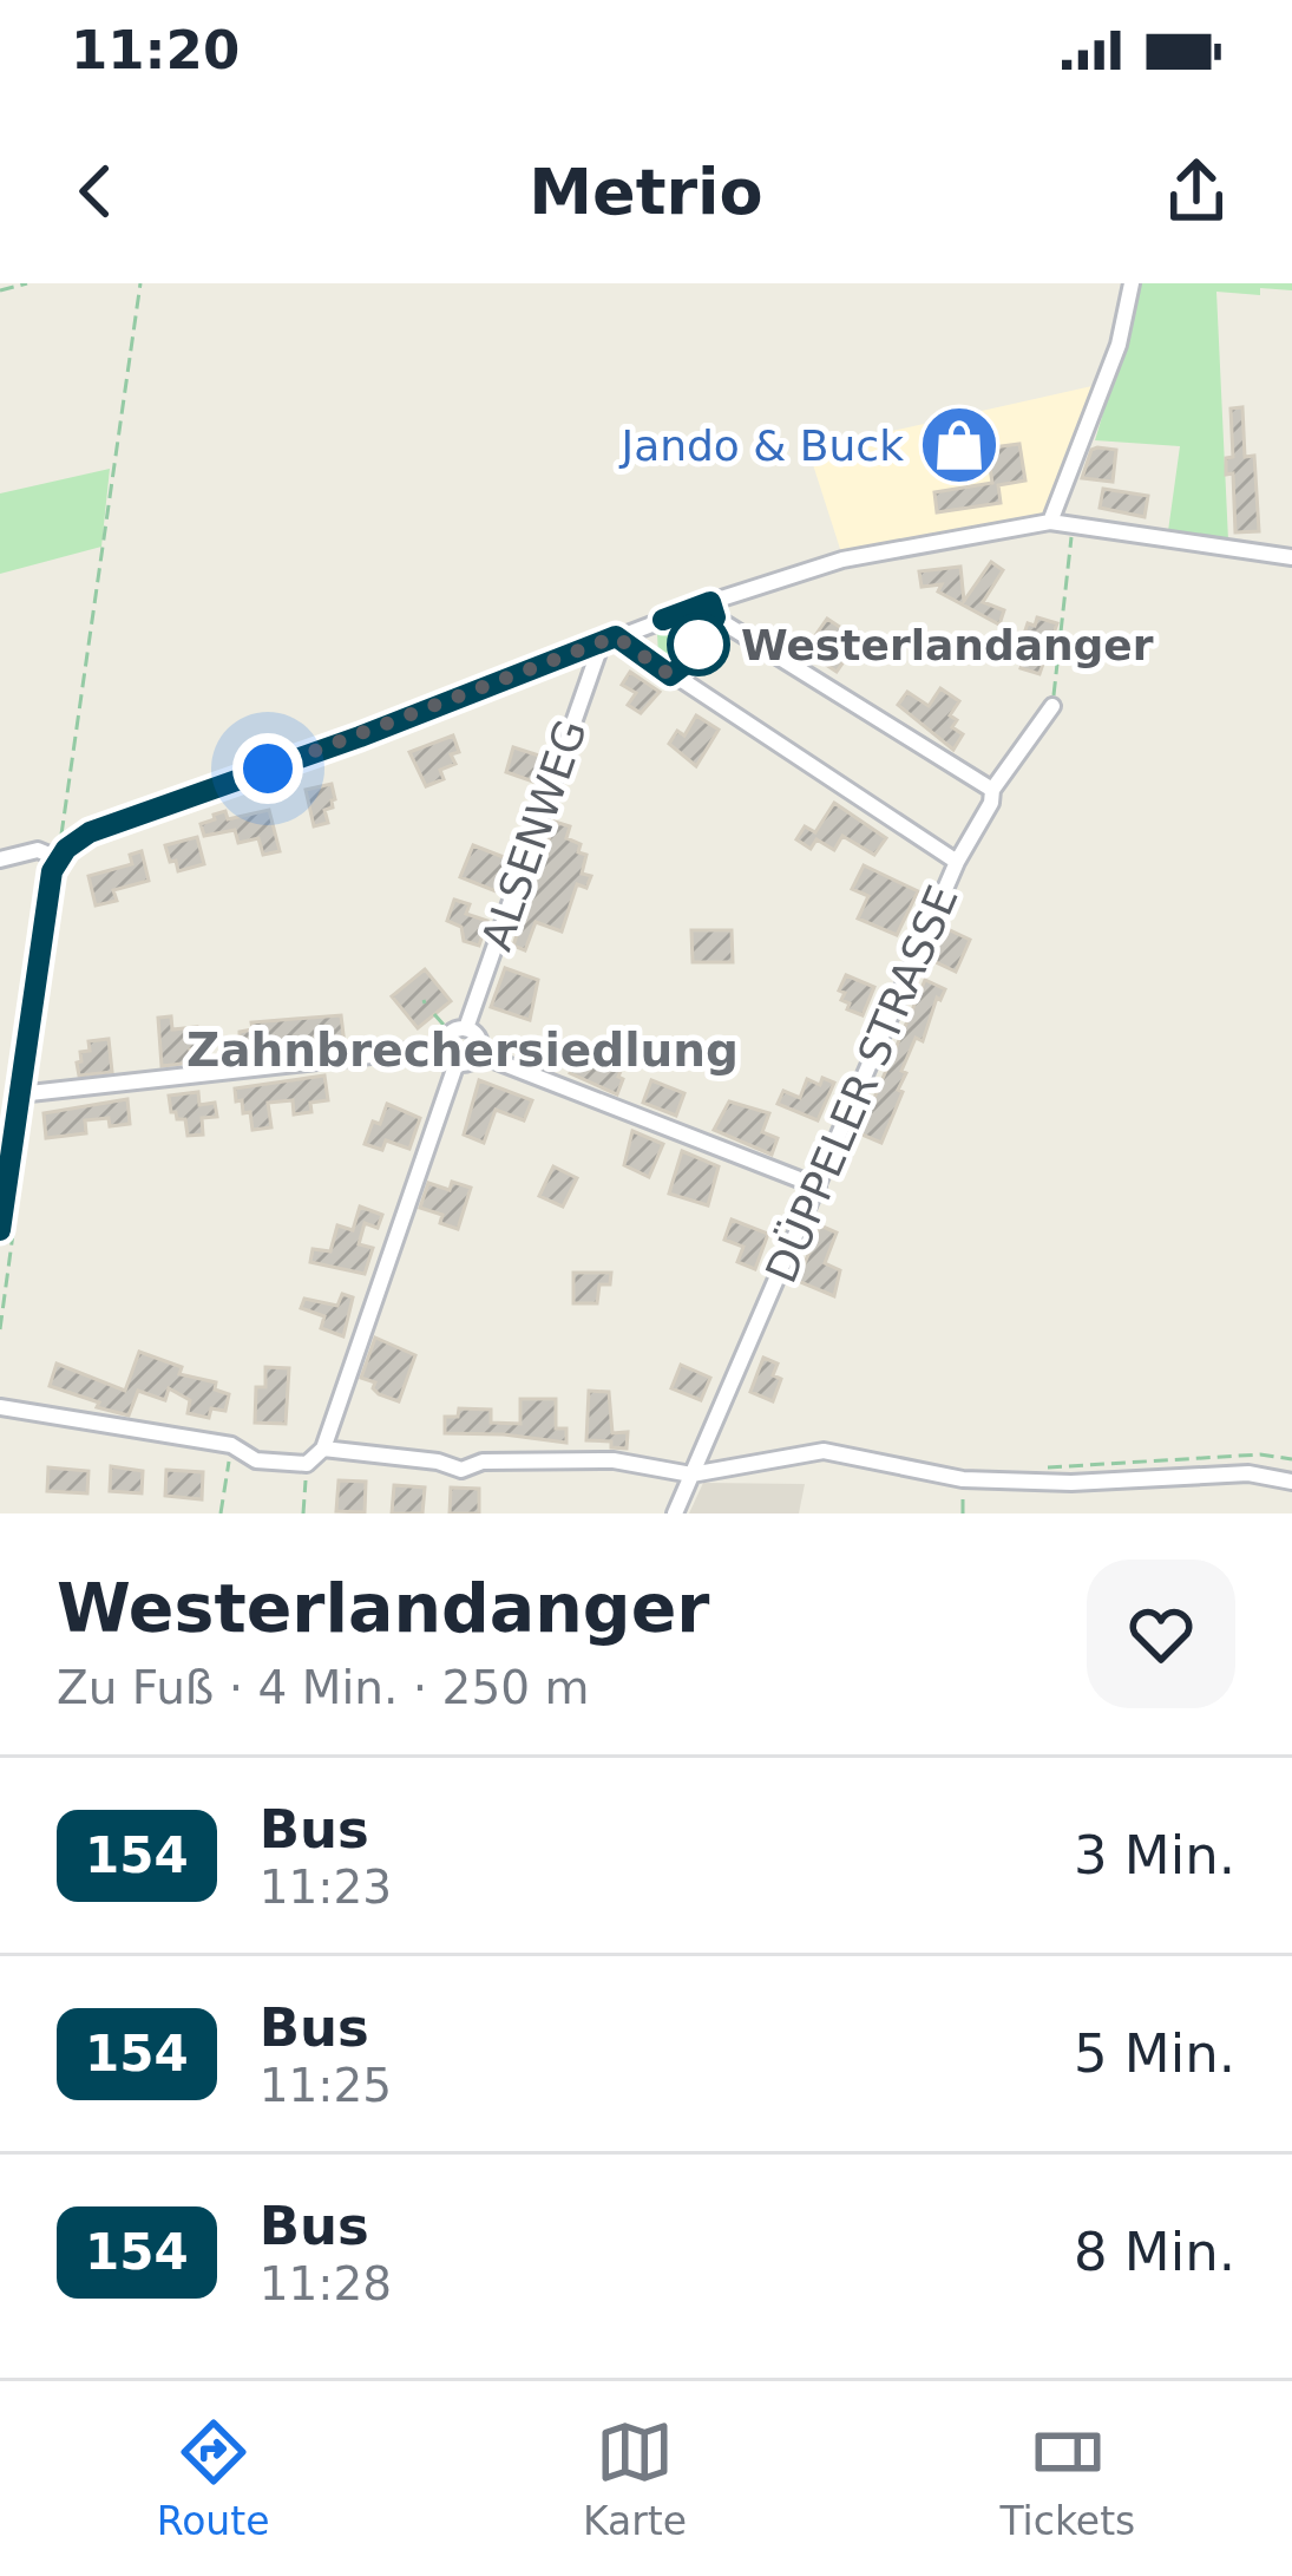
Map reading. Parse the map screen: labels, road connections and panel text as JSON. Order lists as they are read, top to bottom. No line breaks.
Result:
{"streets":{"street":["ALSENWEG","DÜPPELER STRASSE"]},"districts":["Zahnbrechersiedlung"],"places":{"shop":["Jando & Buck"],"other":["Westerlandanger"]},"lines":["bus line 154"],"page":{"status":"11:20","header":"Metrio","heading":["Westerlandanger","Zu Fuß · 4 Min. · 250 m"],"list":[{"mark":"154","name":"Bus","note":"11:23","value":"3 Min."},{"mark":"154","name":"Bus","note":"11:25","value":"5 Min."},{"mark":"154","name":"Bus","note":"11:28","value":"8 Min."}],"tabs":["Route","Karte","Tickets"]}}
